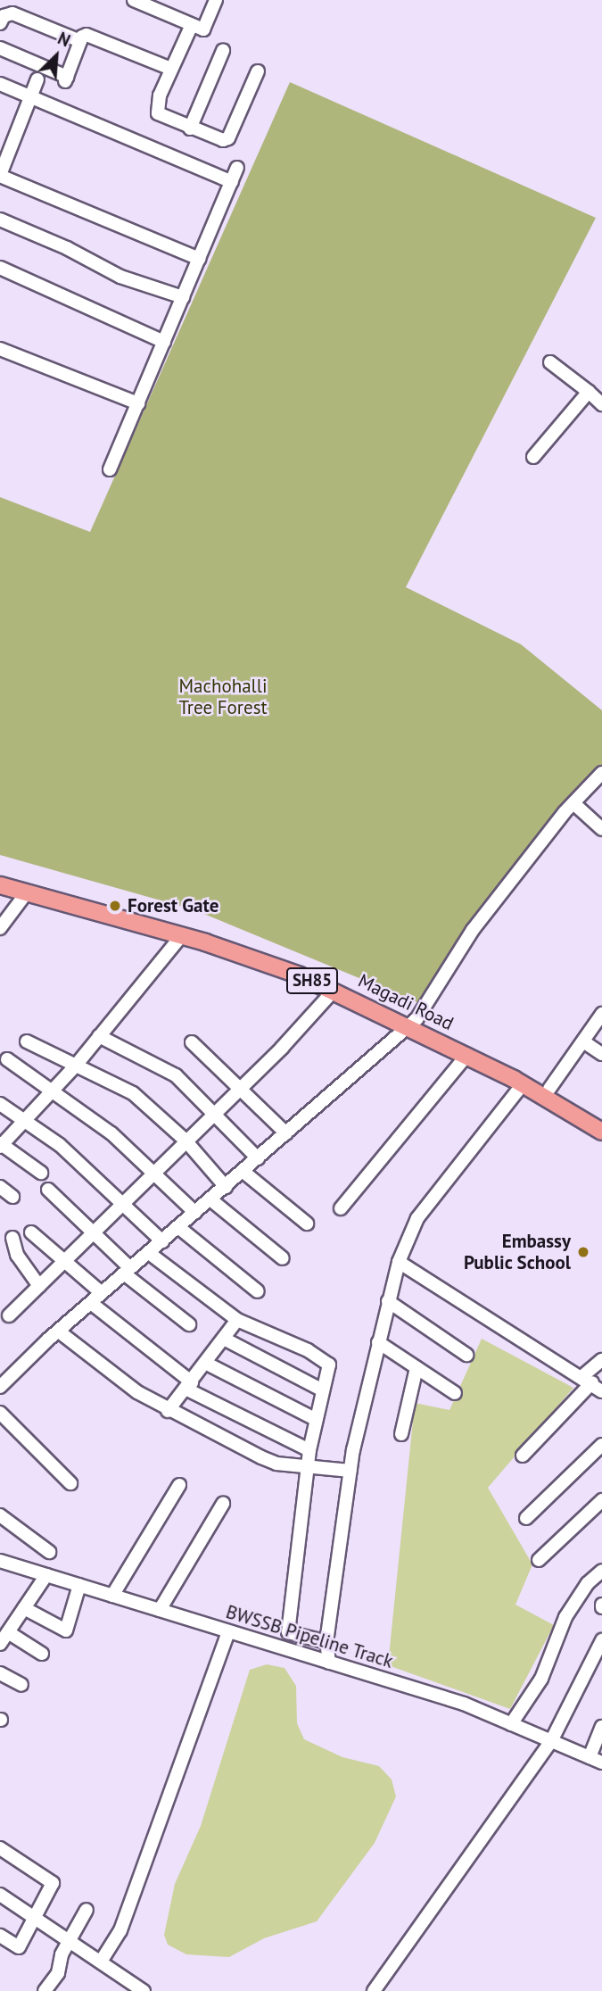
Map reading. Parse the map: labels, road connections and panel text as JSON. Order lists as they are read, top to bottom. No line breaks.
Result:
{"streets":{"main road":["SH85","Magadi Road"],"street":["BWSSB Pipeline Track"]},"parks":["Machohalli Tree Forest"],"places":["Forest Gate","Embassy Public School"],"north":"top right"}
